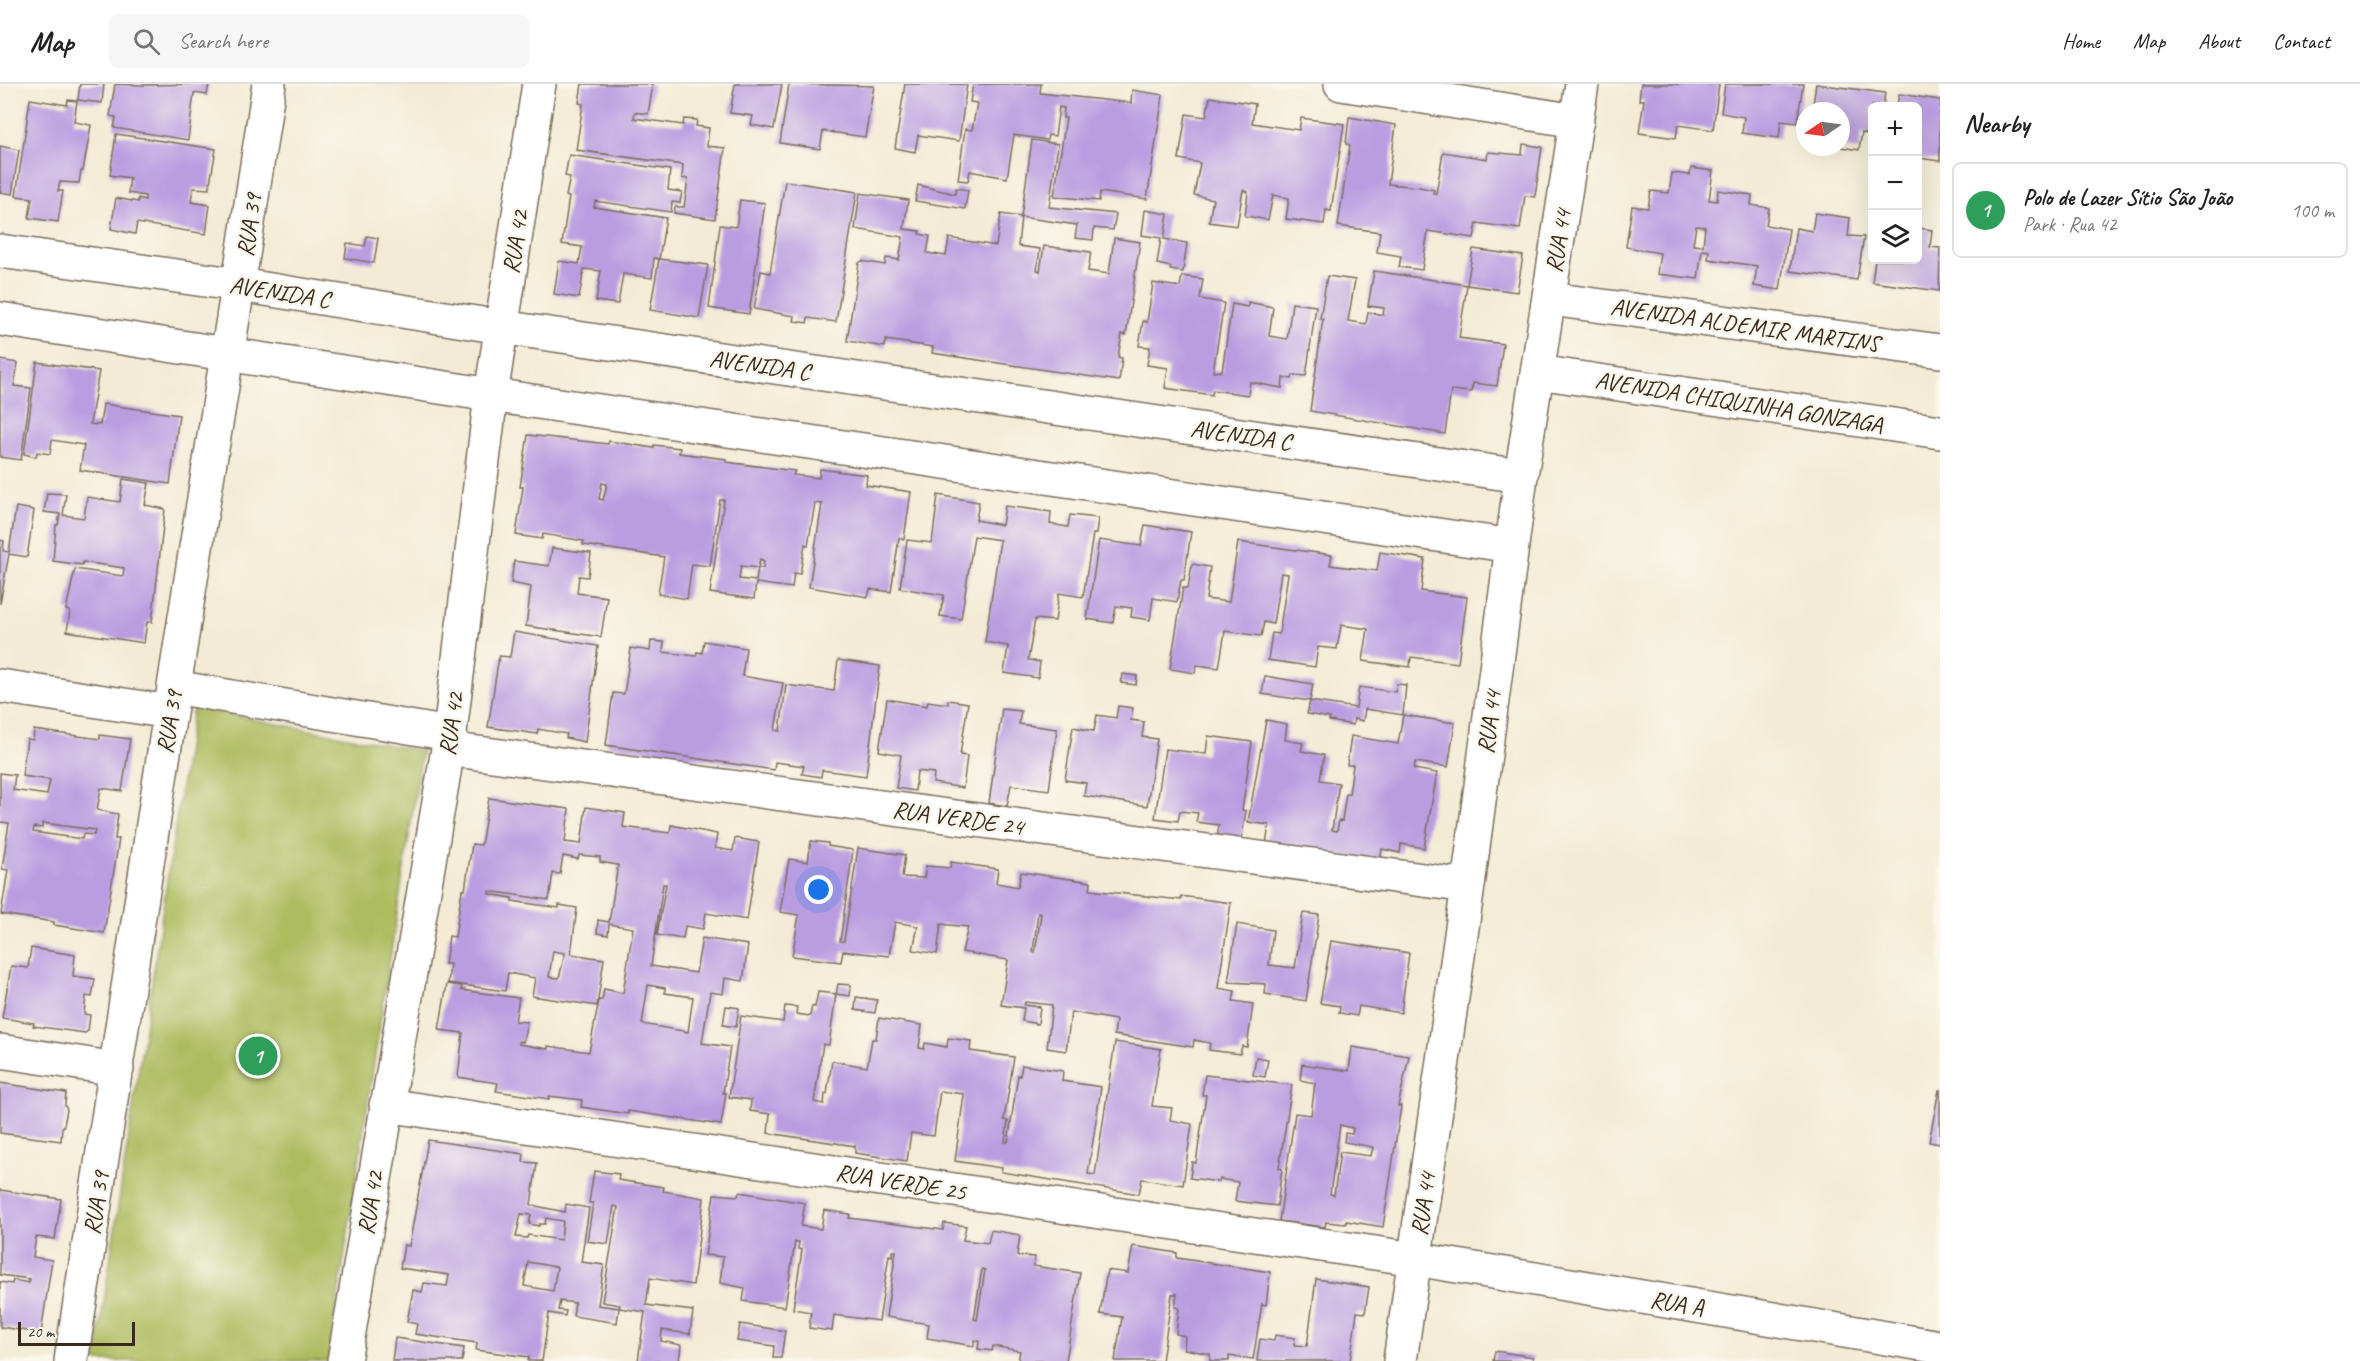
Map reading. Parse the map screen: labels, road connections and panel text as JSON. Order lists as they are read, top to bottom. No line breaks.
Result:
{"streets":{"street":["RUA 39","RUA 44","RUA 42","AVENIDA C","AVENIDA ALDEMIR MARTINS","AVENIDA CHIQUINHA GONZAGA","RUA VERDE 24","RUA VERDE 25","RUA A"]},"crossings":[["RUA 39","AVENIDA C"],["RUA 39","RUA VERDE 24"],["RUA 44","AVENIDA C"],["RUA 44","AVENIDA ALDEMIR MARTINS"],["RUA 44","AVENIDA CHIQUINHA GONZAGA"],["RUA 44","RUA VERDE 24"],["RUA 44","RUA VERDE 25"],["RUA 44","RUA A"],["RUA 42","AVENIDA C"],["RUA 42","RUA VERDE 24"],["RUA 42","RUA VERDE 25"],["RUA VERDE 25","RUA A"]],"scale_bar":"20 m","north":"left","page":{"header":"Map","search":"Search here","nav":["Home","Map","About","Contact"],"heading":"Nearby","map_buttons":["+","−"],"list":[{"mark":"1","name":"Polo de Lazer Sítio São João","note":"Park · Rua 42","value":"100 m"}],"pins":"1","scale":"20 m"}}
